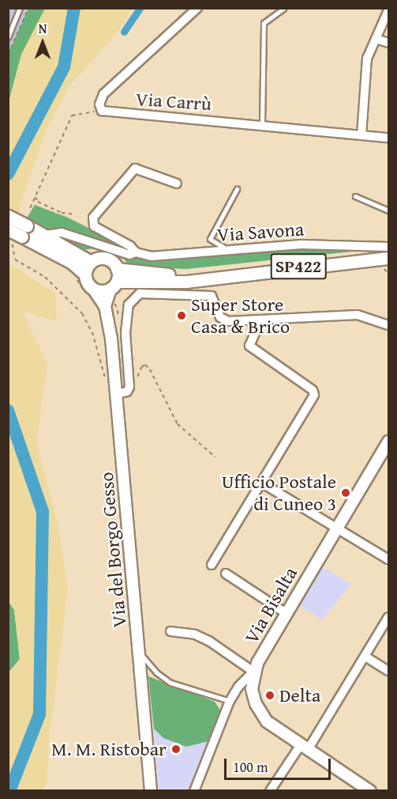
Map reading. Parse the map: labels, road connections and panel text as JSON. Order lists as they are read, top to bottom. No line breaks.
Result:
{"streets":{"main road":["Via Savona","SP422","Via del Borgo Gesso","Via Bisalta"],"street":["Via Carrù"]},"crossings":[["Via Savona","Via del Borgo Gesso"]],"places":["Super Store Casa & Brico","Ufficio Postale di Cuneo 3","Delta","M. M. Ristobar"],"scale_bar":"100 m","north":"top"}
